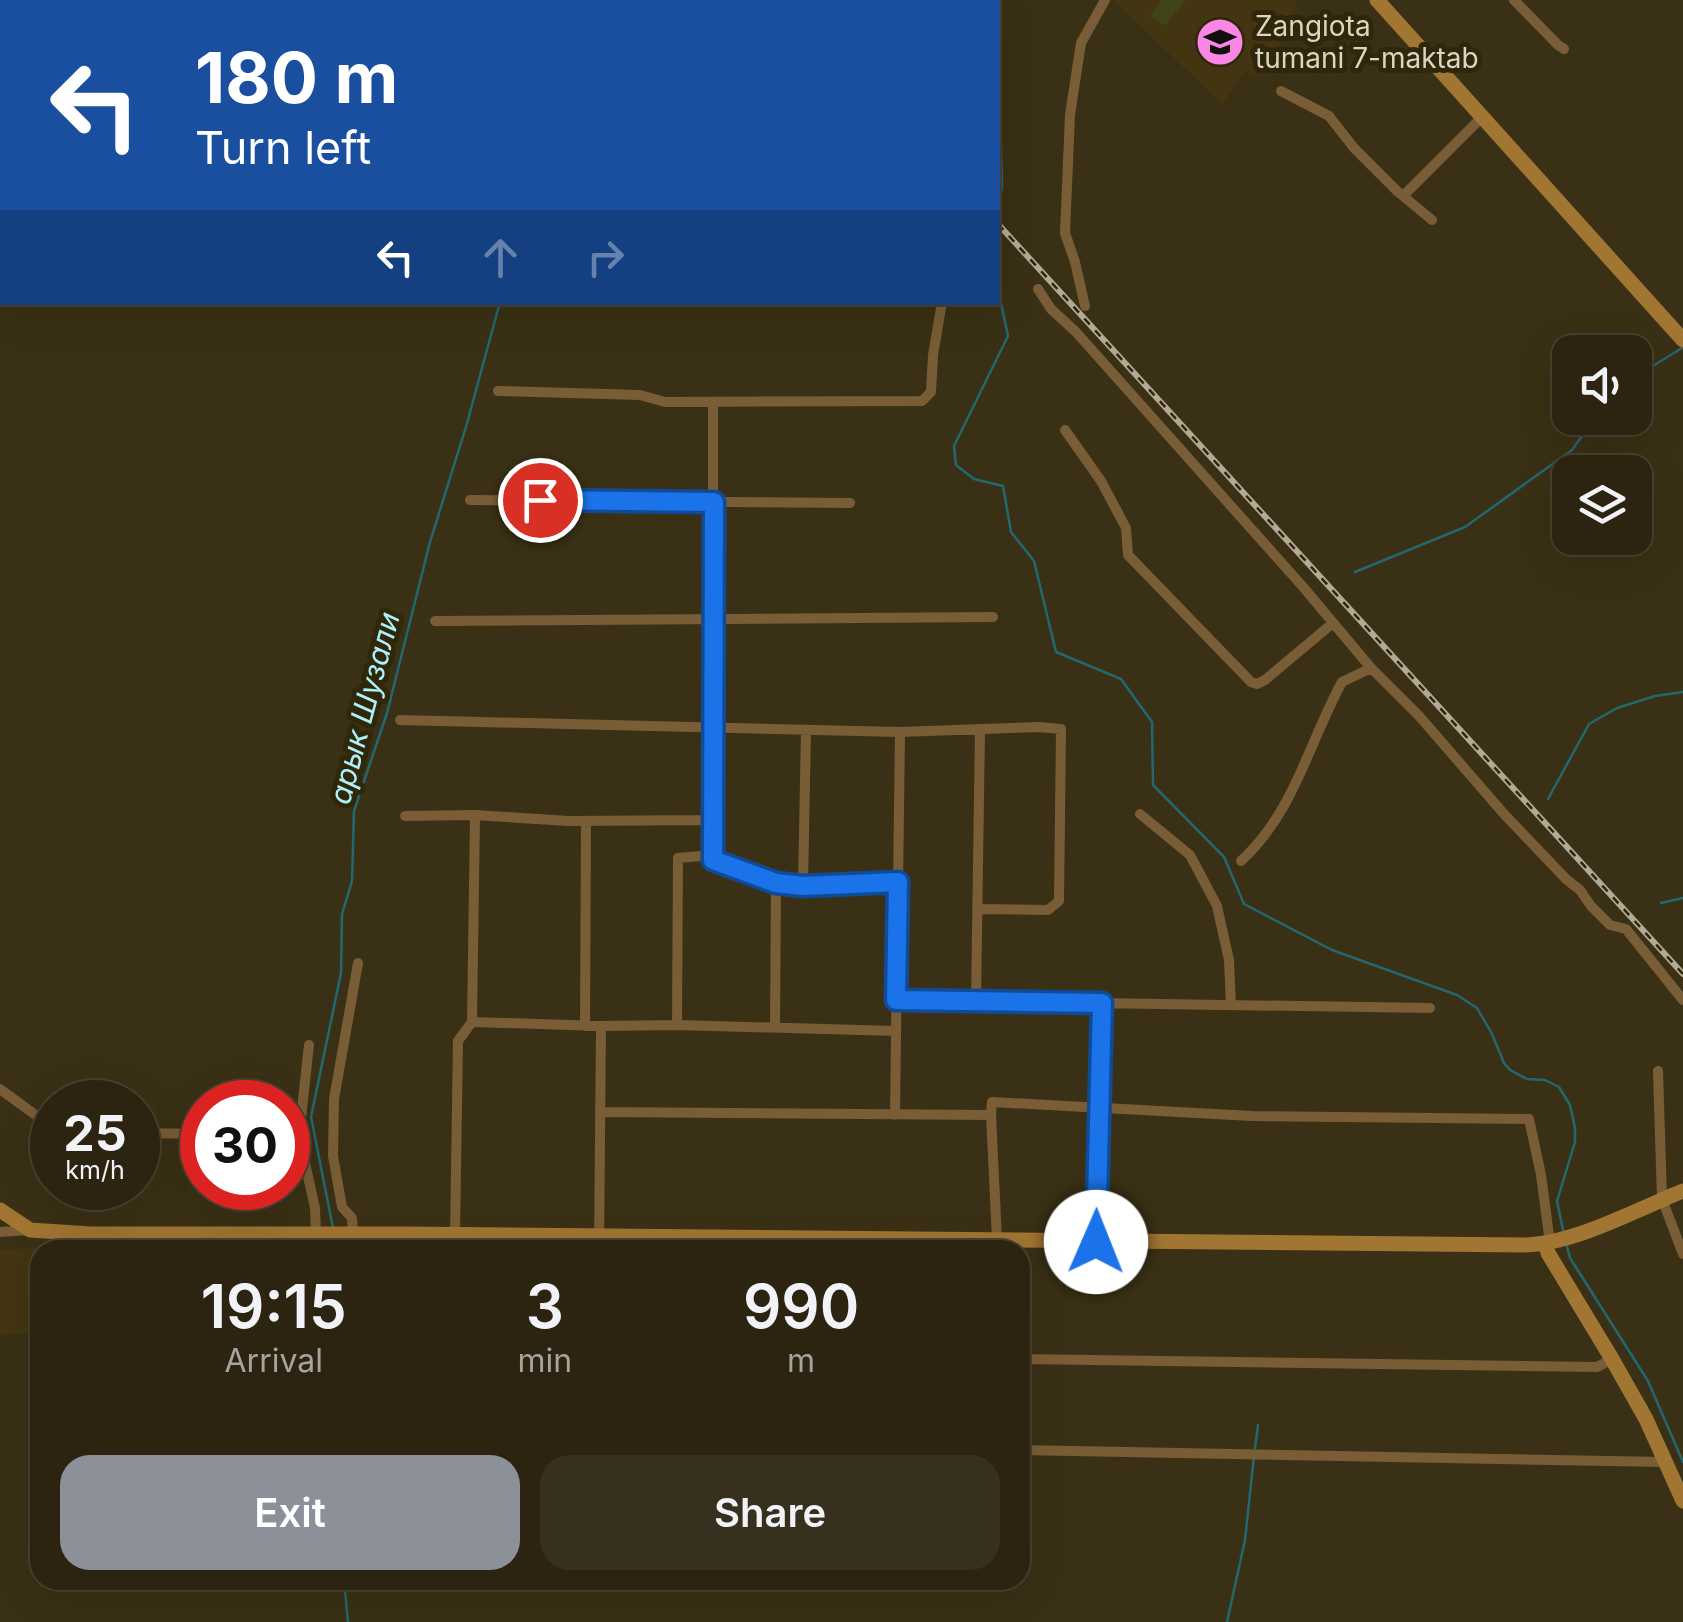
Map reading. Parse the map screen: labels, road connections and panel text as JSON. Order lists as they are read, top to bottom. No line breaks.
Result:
{"water":["арык Шузали"],"places":{"school or university":["Zangiota tumani 7-maktab"]},"page":{"turn":["180 m","Turn left"],"speed":"25 km/h","limit":"30","eta":["19:15","Arrival","3","min","990","m"],"buttons":["Exit","Share"]}}
